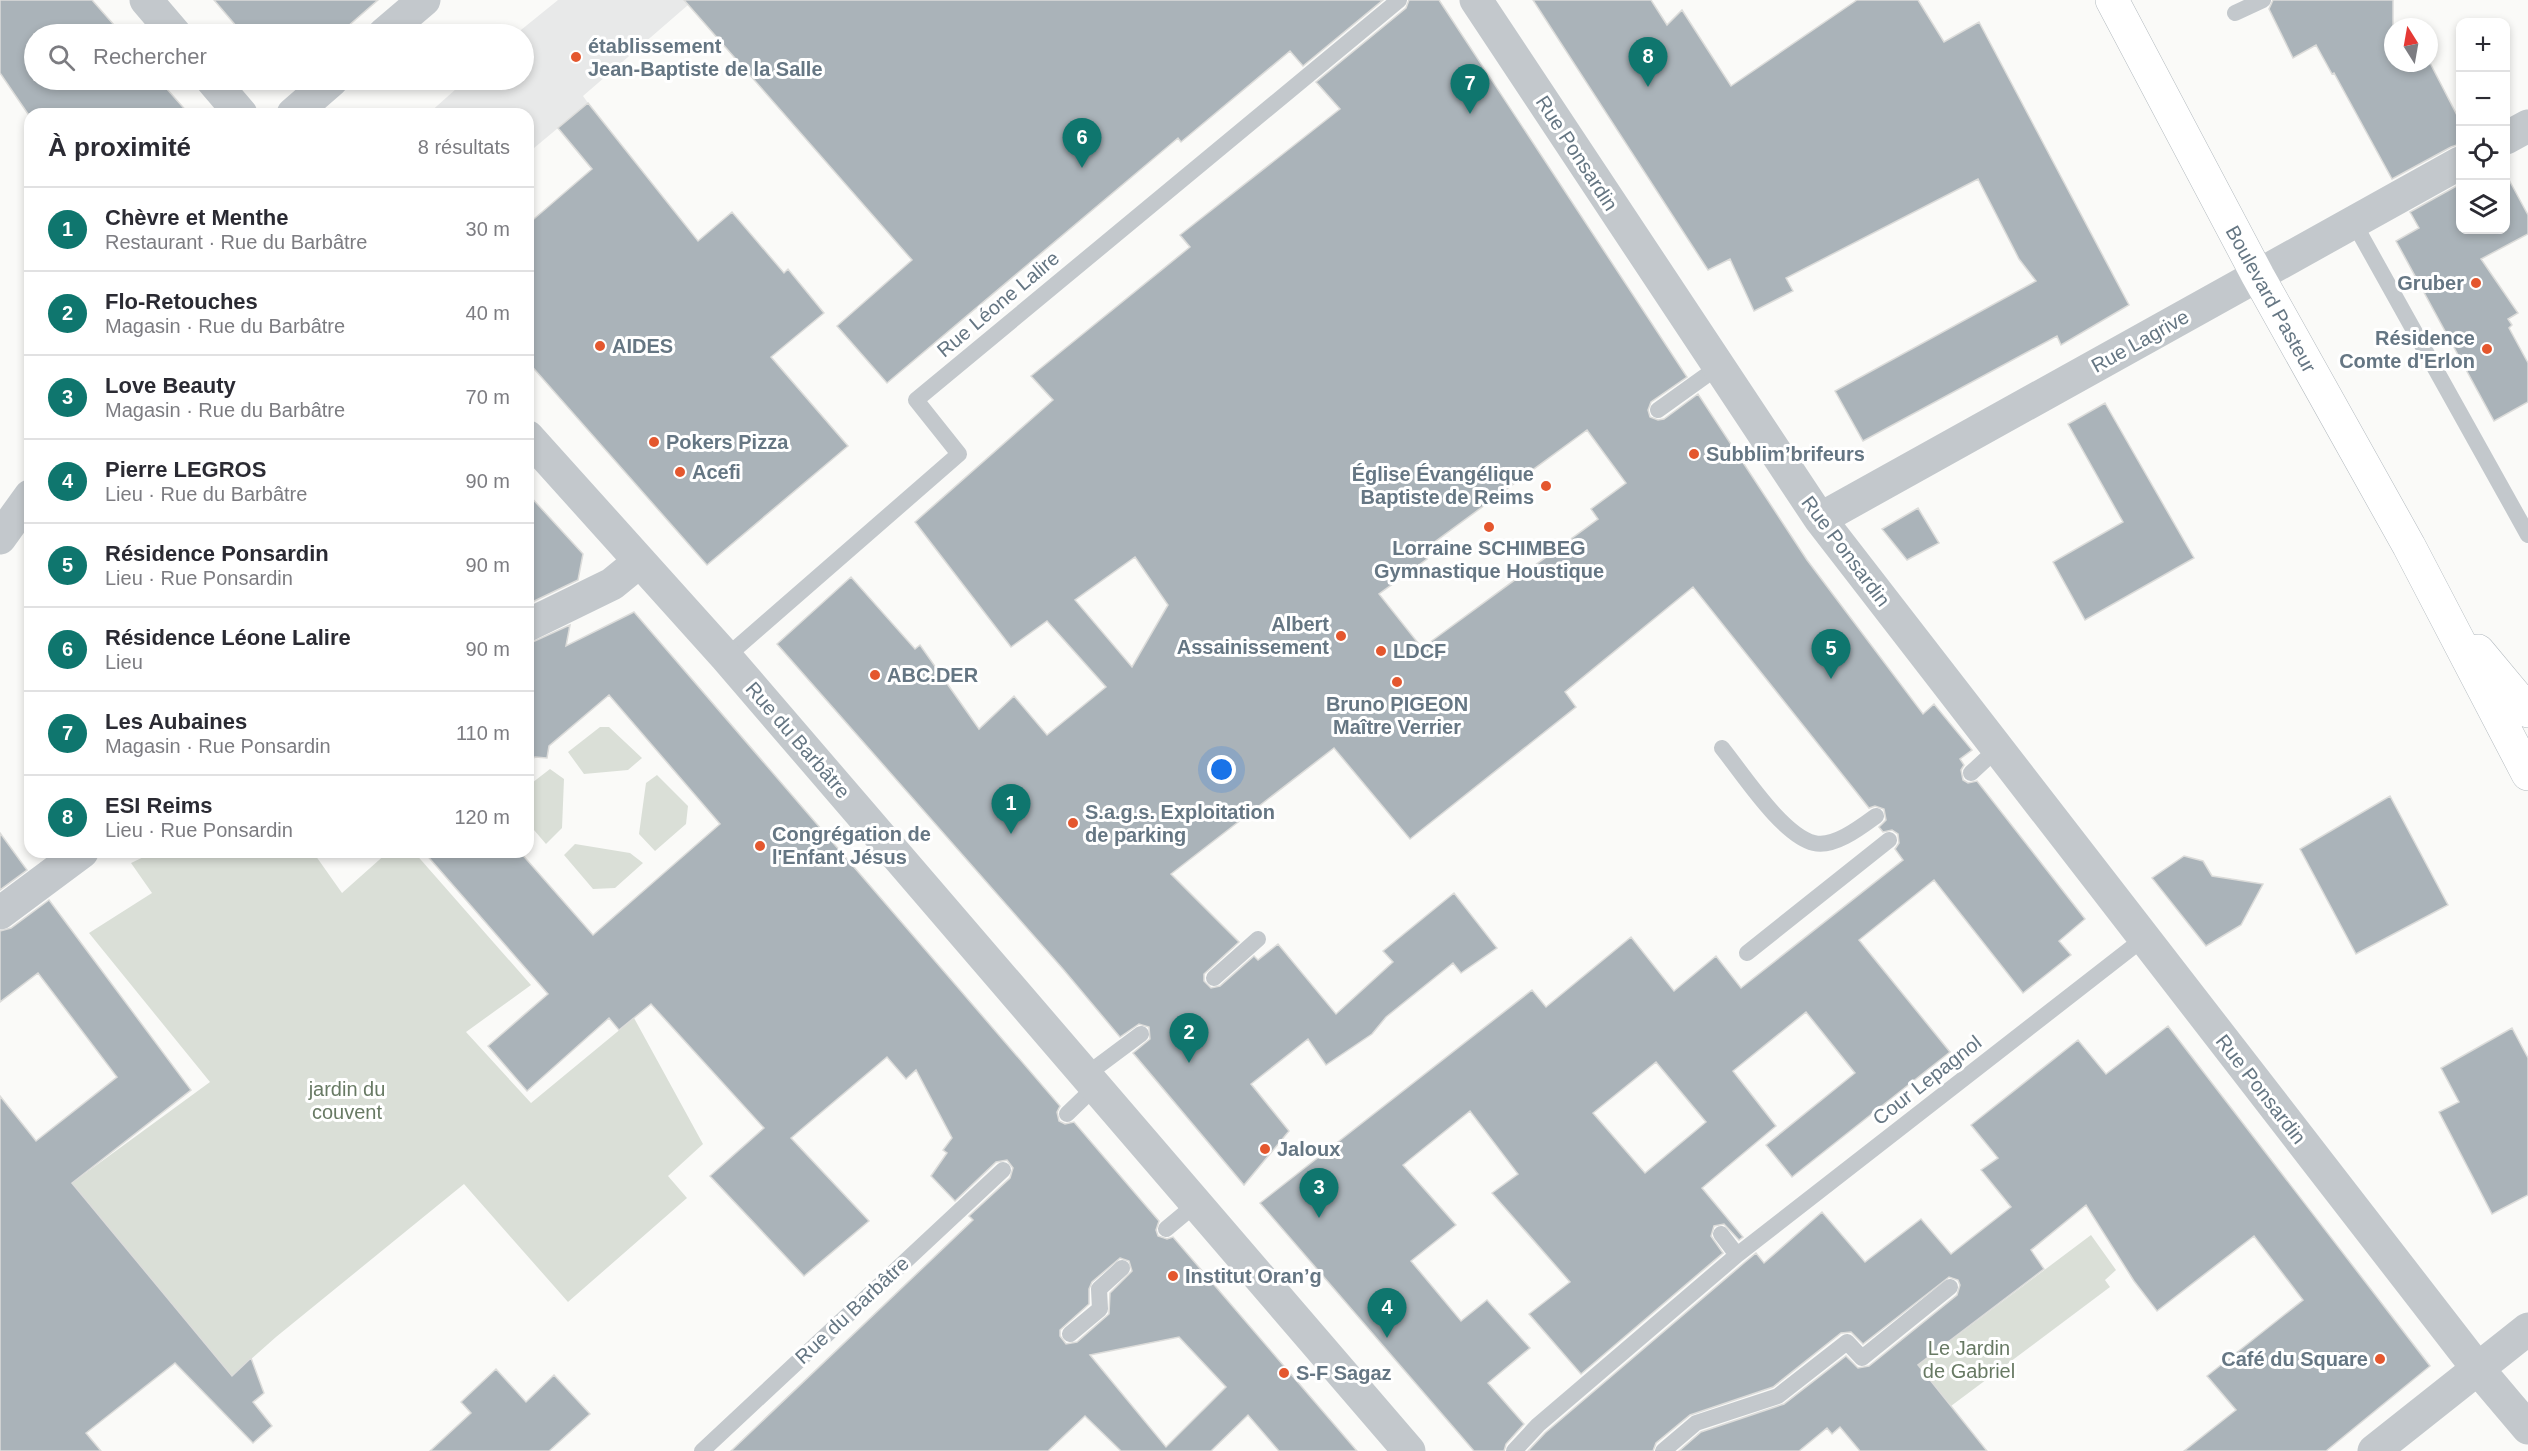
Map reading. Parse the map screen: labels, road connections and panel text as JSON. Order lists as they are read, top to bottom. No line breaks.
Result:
{"streets":{"main road":["Boulevard Pasteur"],"street":["Rue Ponsardin","Rue Lagrive","Rue du Barbâtre"],"lane":["Rue Léone Lalire","Cour Lepagnol"]},"crossings":[["Rue Ponsardin","Rue Lagrive"],["Rue Ponsardin","Cour Lepagnol"],["Boulevard Pasteur","Rue Lagrive"],["Rue Léone Lalire","Rue du Barbâtre"]],"parks":["jardin du couvent","Le Jardin de Gabriel"],"places":["établissement Jean-Baptiste de la Salle","Gruber","AIDES","Résidence Comte d'Erlon","Pokers Pizza","Subblim’brifeurs","Acefi","Église Évangélique Baptiste de Reims","Lorraine SCHIMBEG Gymnastique Houstique","Albert Assainissement","LDCF","ABC.DER","Bruno PIGEON Maître Verrier","S.a.g.s. Exploitation de parking","Congrégation de l'Enfant Jésus","Jaloux","Institut Oran’g","Café du Square","S-F Sagaz"],"north":"top","page":{"map_buttons":["+","−"],"search":"Rechercher","pins":["8","7","6","5","1","2","3","4"],"heading":["À proximité","8 résultats"],"list":[{"mark":"1","name":"Chèvre et Menthe","note":"Restaurant · Rue du Barbâtre","value":"30 m"},{"mark":"2","name":"Flo-Retouches","note":"Magasin · Rue du Barbâtre","value":"40 m"},{"mark":"3","name":"Love Beauty","note":"Magasin · Rue du Barbâtre","value":"70 m"},{"mark":"4","name":"Pierre LEGROS","note":"Lieu · Rue du Barbâtre","value":"90 m"},{"mark":"5","name":"Résidence Ponsardin","note":"Lieu · Rue Ponsardin","value":"90 m"},{"mark":"6","name":"Résidence Léone Lalire","note":"Lieu","value":"90 m"},{"mark":"7","name":"Les Aubaines","note":"Magasin · Rue Ponsardin","value":"110 m"},{"mark":"8","name":"ESI Reims","note":"Lieu · Rue Ponsardin","value":"120 m"}]}}
